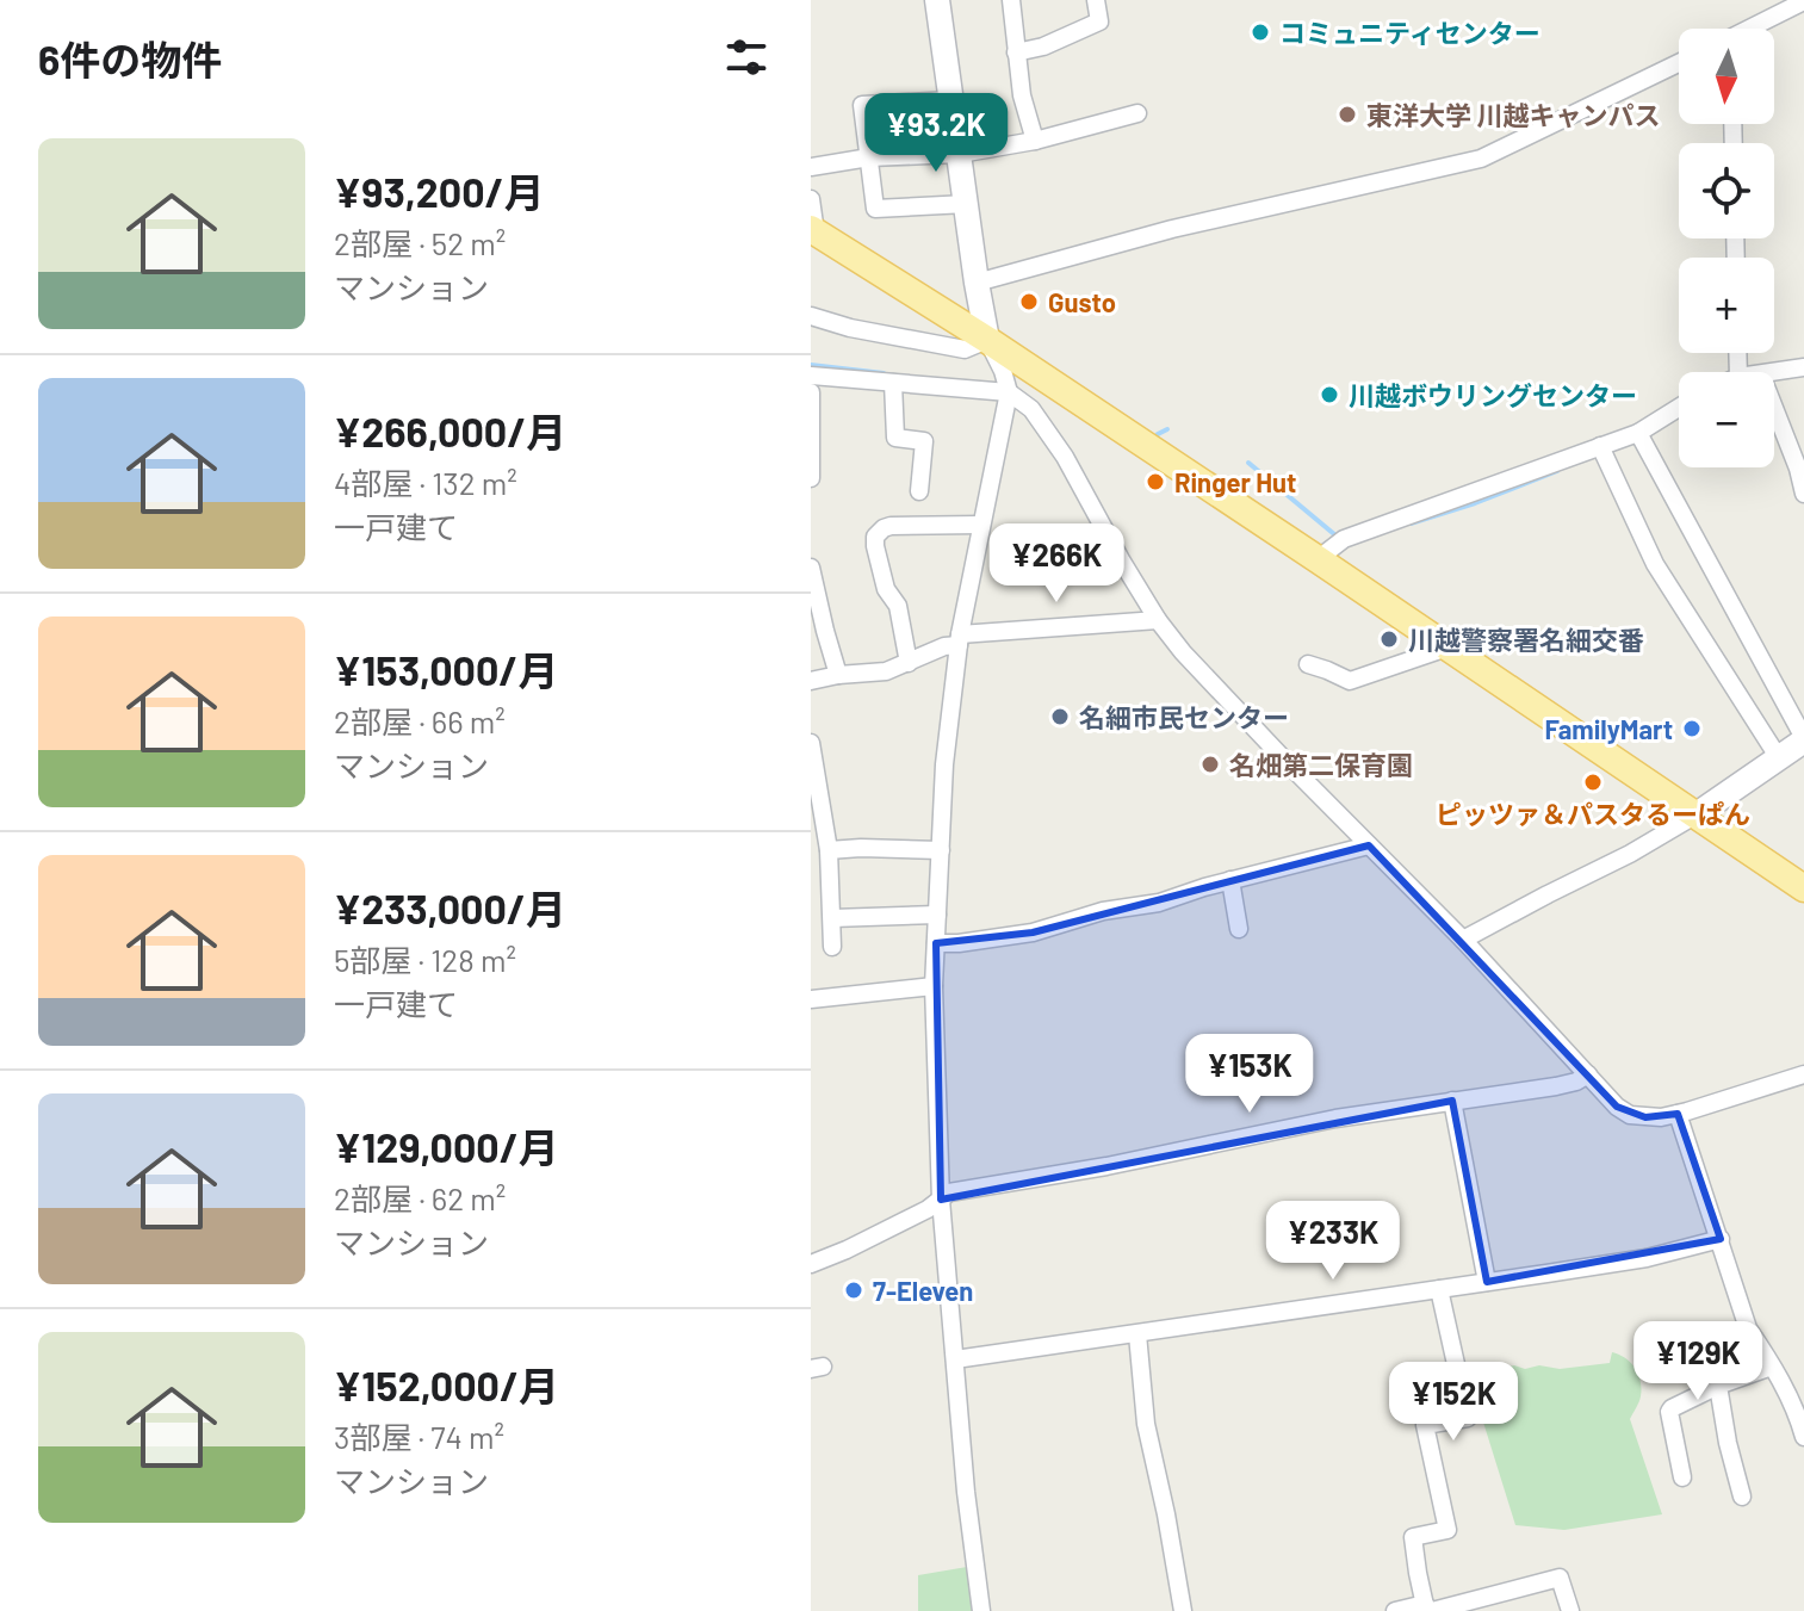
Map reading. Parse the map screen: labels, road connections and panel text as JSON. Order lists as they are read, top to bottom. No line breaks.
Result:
{"places":["コミュニティセンター","東洋大学 川越キャンパス","Gusto","川越ボウリングセンター","Ringer Hut","川越警察署名細交番","名細市民センター","FamilyMart","名畑第二保育園","ピッツァ＆パスタるーぱん","7-Eleven"],"north":"bottom","page":{"heading":"6件の物件","map_buttons":["+","−"],"price":["¥93.2K","¥266K","¥153K","¥233K","¥129K","¥152K"],"list":[{"name":"¥93,200/月","note":"2部屋 · 52 m² · マンション"},{"name":"¥266,000/月","note":"4部屋 · 132 m² · 一戸建て"},{"name":"¥153,000/月","note":"2部屋 · 66 m² · マンション"},{"name":"¥233,000/月","note":"5部屋 · 128 m² · 一戸建て"},{"name":"¥129,000/月","note":"2部屋 · 62 m² · マンション"},{"name":"¥152,000/月","note":"3部屋 · 74 m² · マンション"}]}}
